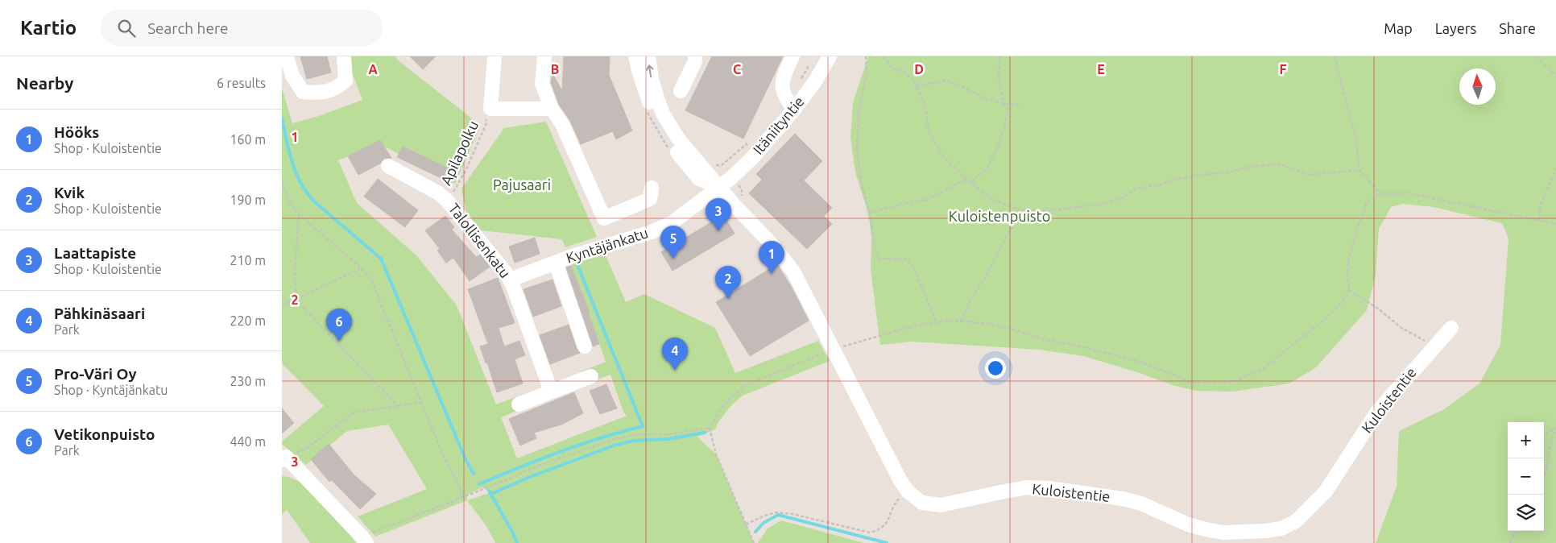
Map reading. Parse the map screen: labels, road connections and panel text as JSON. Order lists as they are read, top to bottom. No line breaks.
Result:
{"streets":{"street":["Itäniityntie","Talollisenkatu","Kyntäjänkatu","Kuloistentie"],"path":["Apilapolku"]},"crossings":[["Itäniityntie","Kyntäjänkatu"],["Itäniityntie","Kuloistentie"],["Apilapolku","Talollisenkatu"],["Talollisenkatu","Kyntäjänkatu"],["Kyntäjänkatu","Kuloistentie"]],"parks":["Pajusaari","Kuloistenpuisto"],"north":"top","page":{"header":"Kartio","search":"Search here","nav":["Map","Layers","Share"],"heading":["Nearby","6 results"],"list":[{"mark":"1","name":"Hööks","note":"Shop · Kuloistentie","value":"160 m"},{"mark":"2","name":"Kvik","note":"Shop · Kuloistentie","value":"190 m"},{"mark":"3","name":"Laattapiste","note":"Shop · Kuloistentie","value":"210 m"},{"mark":"4","name":"Pähkinäsaari","note":"Park","value":"220 m"},{"mark":"5","name":"Pro-Väri Oy","note":"Shop · Kyntäjänkatu","value":"230 m"},{"mark":"6","name":"Vetikonpuisto","note":"Park","value":"440 m"}],"pins":["3","5","1","2","6","4"],"map_buttons":["+","−"]},"grid":{"columns":["A","B","C","D","E","F"],"rows":["1","2","3"]}}
